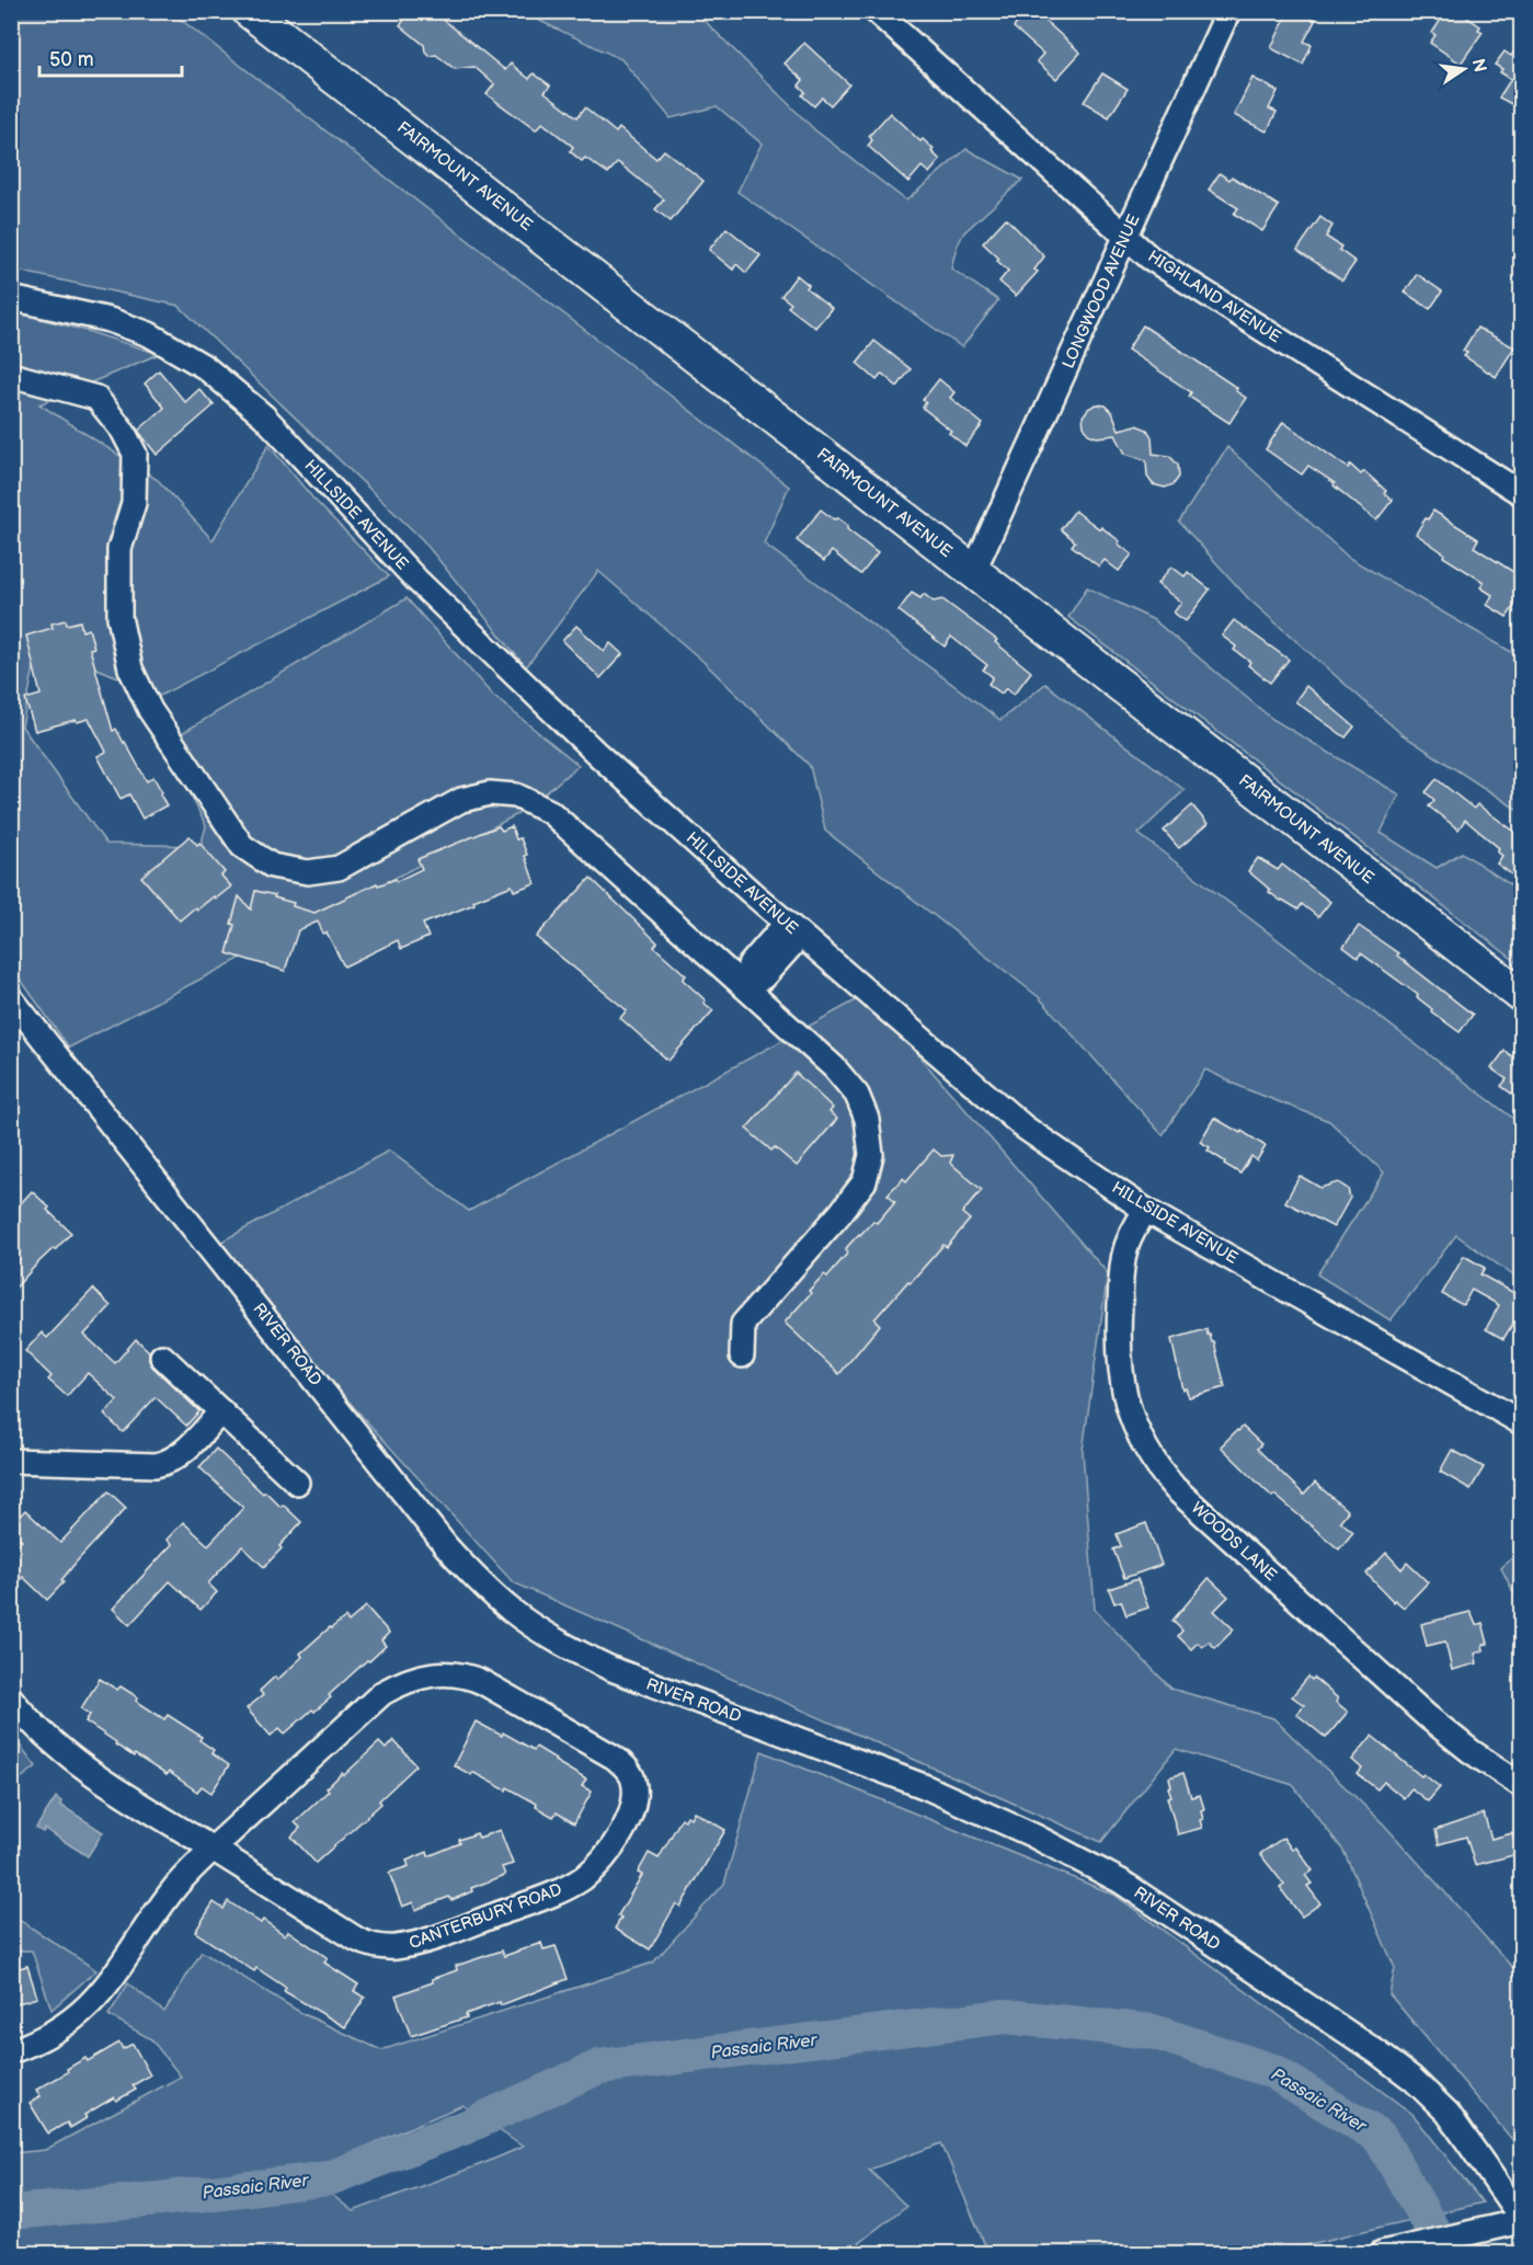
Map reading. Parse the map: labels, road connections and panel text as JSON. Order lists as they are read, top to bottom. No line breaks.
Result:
{"streets":{"main road":["FAIRMOUNT AVENUE"],"street":["LONGWOOD AVENUE","HIGHLAND AVENUE","HILLSIDE AVENUE","RIVER ROAD","WOODS LANE","CANTERBURY ROAD"]},"crossings":[["FAIRMOUNT AVENUE","LONGWOOD AVENUE"],["LONGWOOD AVENUE","HIGHLAND AVENUE"],["HILLSIDE AVENUE","WOODS LANE"]],"water":["Passaic River"],"scale_bar":"50 m","north":"right"}
